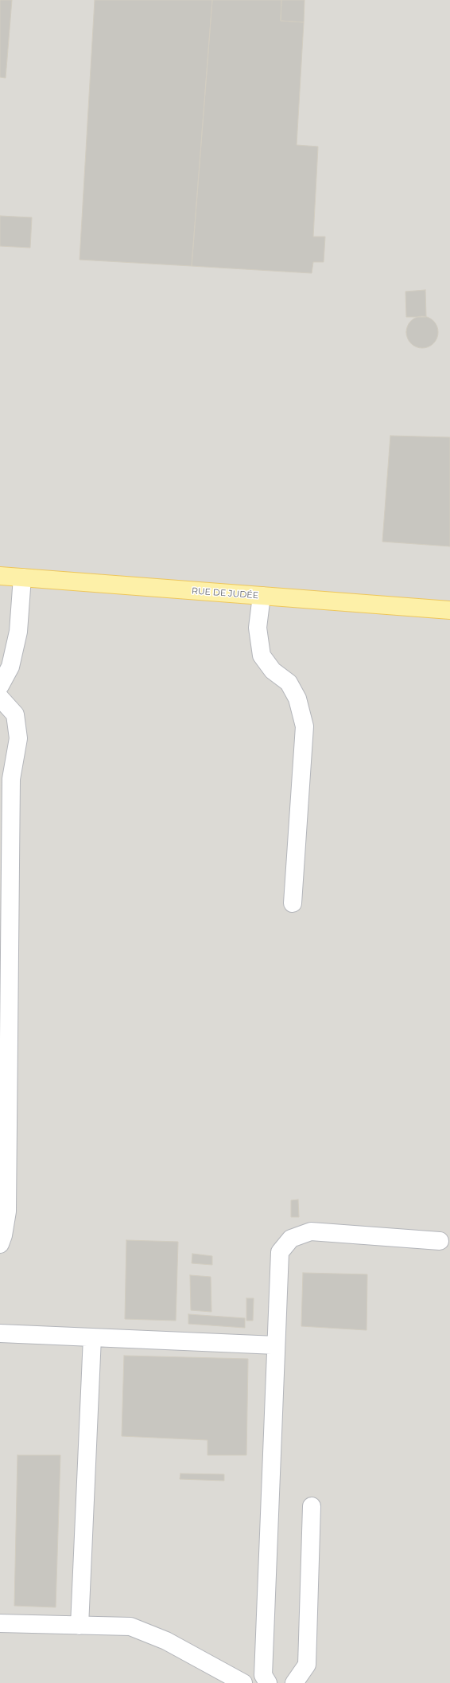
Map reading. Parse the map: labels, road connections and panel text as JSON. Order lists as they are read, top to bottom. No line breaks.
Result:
{"streets":{"main road":["RUE DE JUDÉE"]}}
